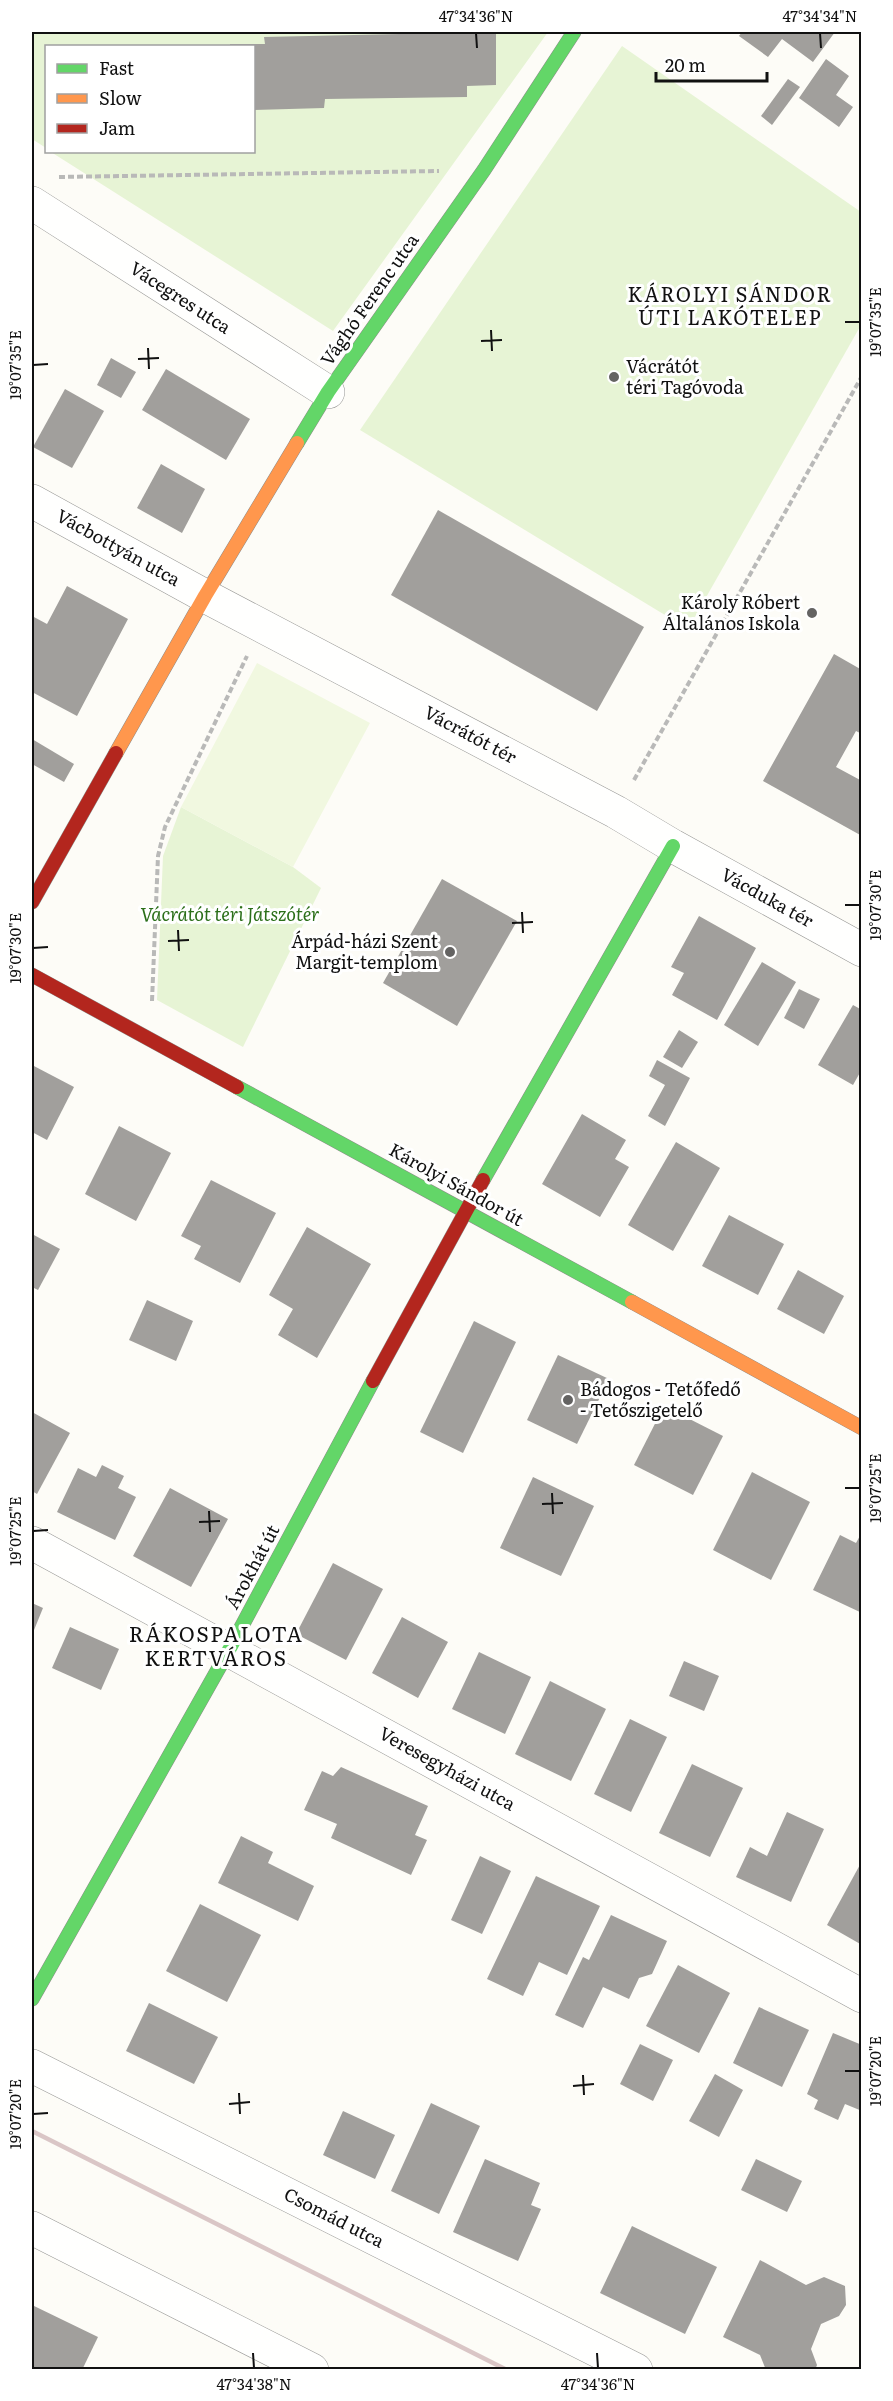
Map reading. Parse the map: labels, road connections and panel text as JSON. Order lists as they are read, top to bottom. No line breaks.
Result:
{"streets":{"street":["Vácegres utca","Vághó Ferenc utca","Vácbottyán utca","Vácrátót tér","Vácduka tér","Károlyi Sándor út","Árokhát út","Veresegyházi utca","Csomád utca"]},"crossings":[["Vácegres utca","Vághó Ferenc utca"],["Vághó Ferenc utca","Vácbottyán utca"],["Vághó Ferenc utca","Vácrátót tér"],["Vácbottyán utca","Vácrátót tér"],["Vácrátót tér","Vácduka tér"],["Károlyi Sándor út","Árokhát út"],["Árokhát út","Veresegyházi utca"]],"districts":["KÁROLYI SÁNDOR ÚTI LAKÓTELEP","RÁKOSPALOTA KERTVÁROS"],"parks":["Vácrátót téri Játszótér"],"places":["Vácrátót téri Tagóvoda","Károly Róbert Általános Iskola","Árpád-házi Szent Margit-templom","Bádogos - Tetőfedő - Tetőszigetelő"],"legend":["Fast","Slow","Jam"],"scale_bar":"20 m","coordinates":["47°34'36\"N","47°34'34\"N","19°07'35\"E","19°07'30\"E","19°07'25\"E","19°07'20\"E","47°34'38\"N"]}
